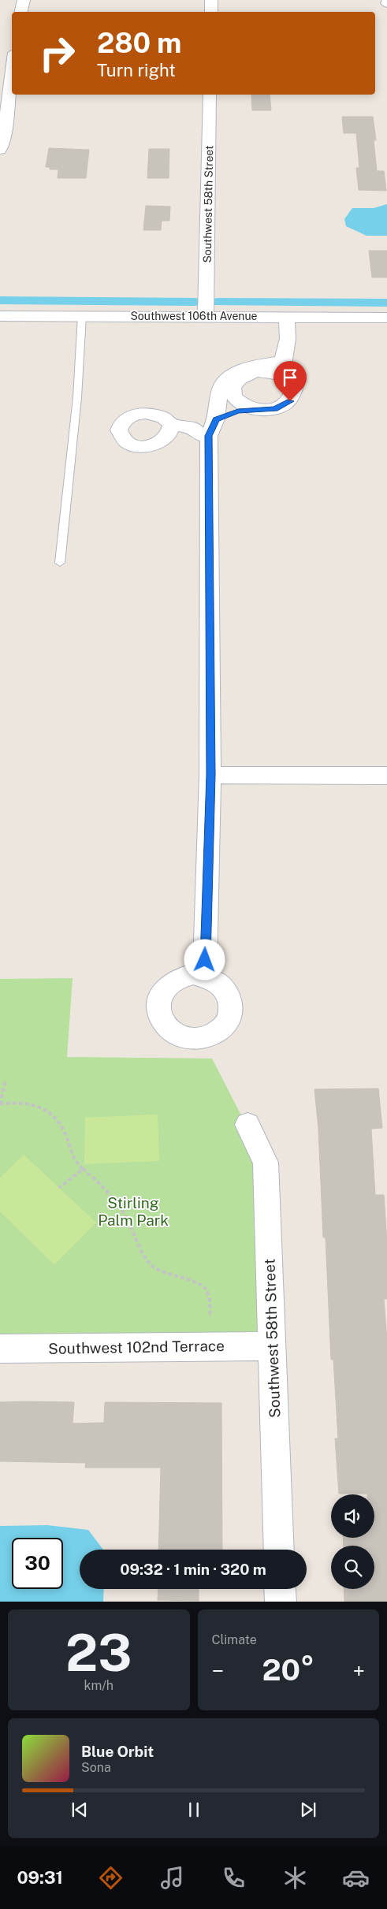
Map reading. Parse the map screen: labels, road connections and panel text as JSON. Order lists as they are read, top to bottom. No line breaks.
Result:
{"streets":{"street":["Southwest 58th Street","Southwest 106th Avenue","Southwest 102nd Terrace"]},"crossings":[["Southwest 58th Street","Southwest 106th Avenue"],["Southwest 58th Street","Southwest 102nd Terrace"]],"parks":["Stirling Palm Park"],"page":{"turn":["280 m","Turn right"],"limit":"30","trip":"09:32 · 1 min · 320 m","tile":[["23","km/h"],"Climate"],"heat":["−","20°","+"],"song":["Blue Orbit","Sona"],"tabs":"09:31"}}
